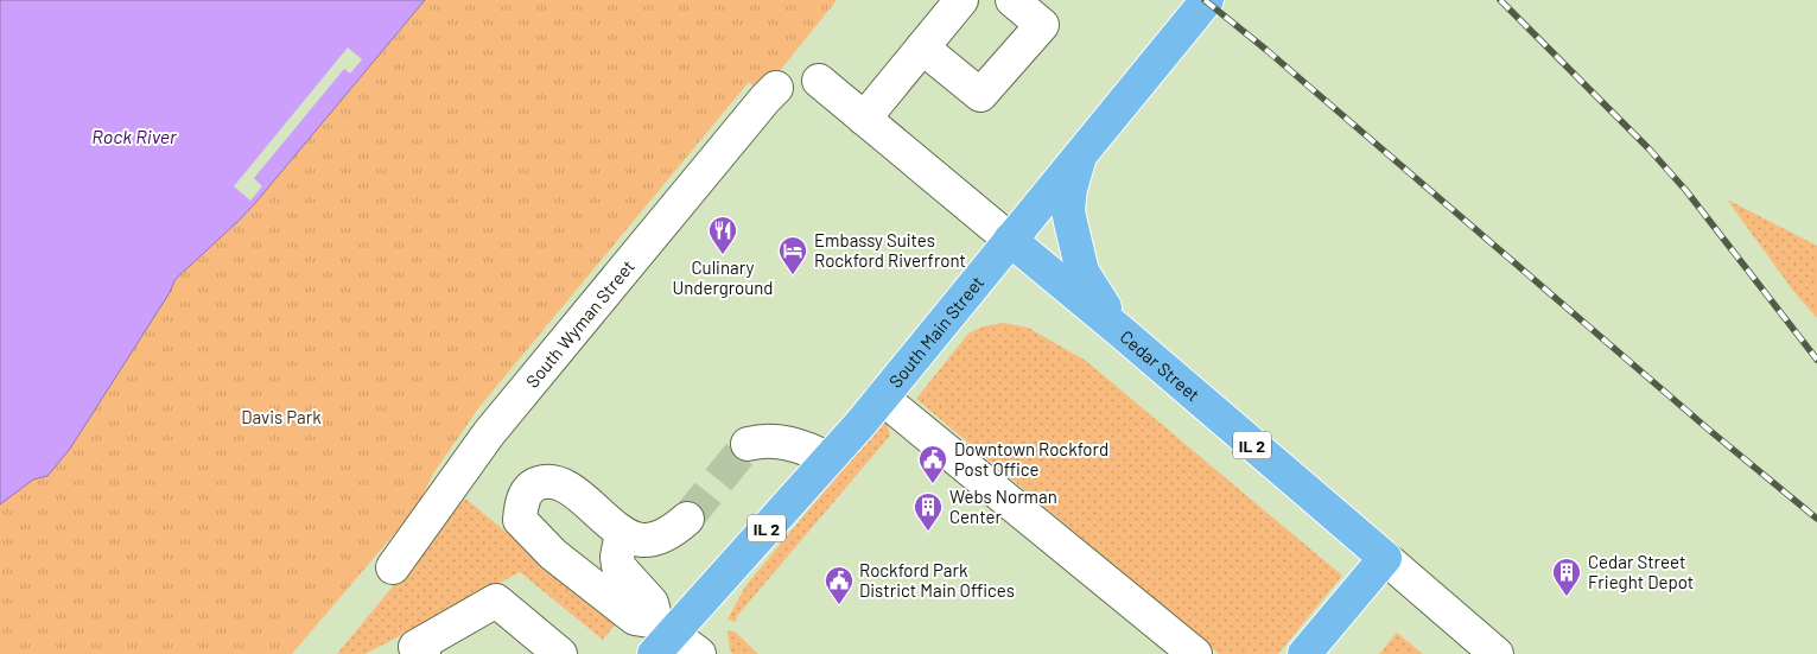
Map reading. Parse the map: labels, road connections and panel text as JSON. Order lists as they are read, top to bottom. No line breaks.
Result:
{"streets":{"main road":["South Main Street","Cedar Street","IL 2"],"street":["South Wyman Street"]},"crossings":[["South Main Street","Cedar Street"],["South Main Street","IL 2"],["Cedar Street","IL 2"]],"water":["Rock River"],"parks":["Davis Park"],"places":{"restaurant":["Culinary Underground"],"hotel":["Embassy Suites Rockford Riverfront"],"public building":["Downtown Rockford Post Office","Rockford Park District Main Offices"],"building":["Webs Norman Center","Cedar Street Frieght Depot"]}}
